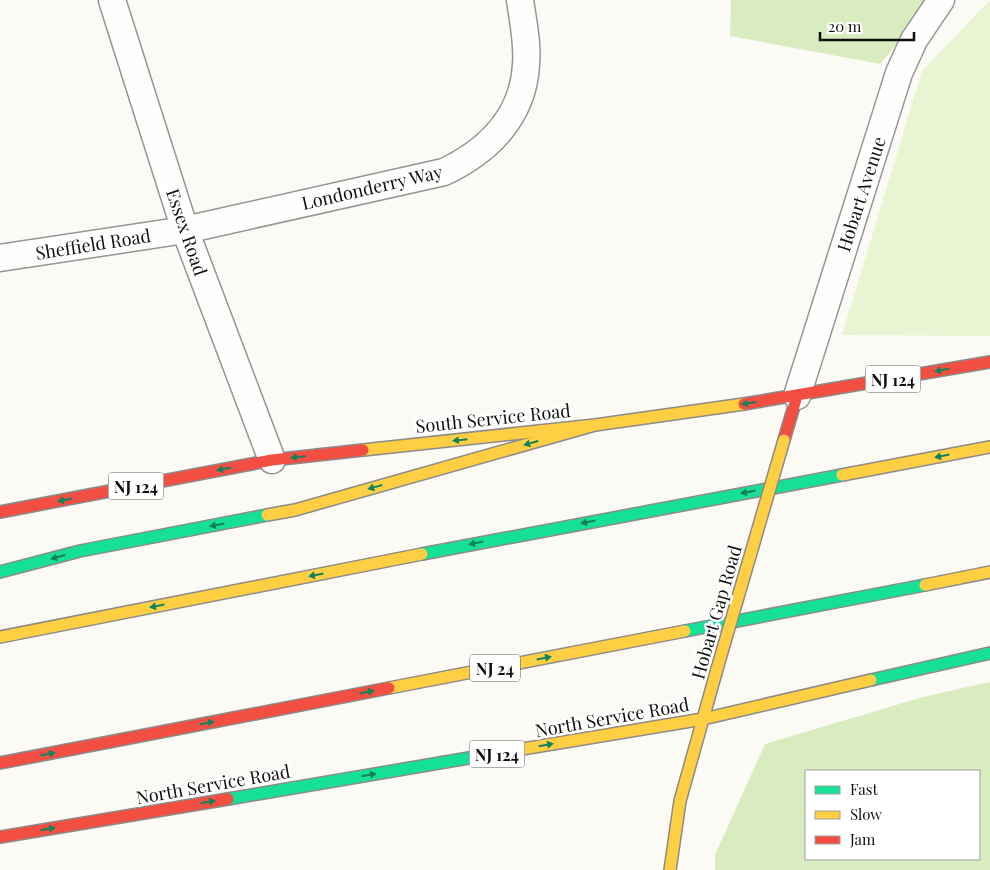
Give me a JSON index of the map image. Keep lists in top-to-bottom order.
{
  "streets": {
    "main road": [
      "NJ 124",
      "South Service Road",
      "Hobart Gap Road",
      "NJ 24",
      "North Service Road"
    ],
    "street": [
      "Londonderry Way",
      "Hobart Avenue",
      "Essex Road",
      "Sheffield Road"
    ]
  },
  "crossings": [
    ["Londonderry Way", "Essex Road"],
    ["Londonderry Way", "Sheffield Road"],
    ["Hobart Avenue", "South Service Road"],
    ["Hobart Avenue", "Hobart Gap Road"],
    ["Essex Road", "Sheffield Road"],
    ["Essex Road", "South Service Road"],
    ["South Service Road", "Hobart Gap Road"],
    ["Hobart Gap Road", "North Service Road"]
  ],
  "legend": ["Fast", "Slow", "Jam"],
  "scale_bar": "20 m"
}
